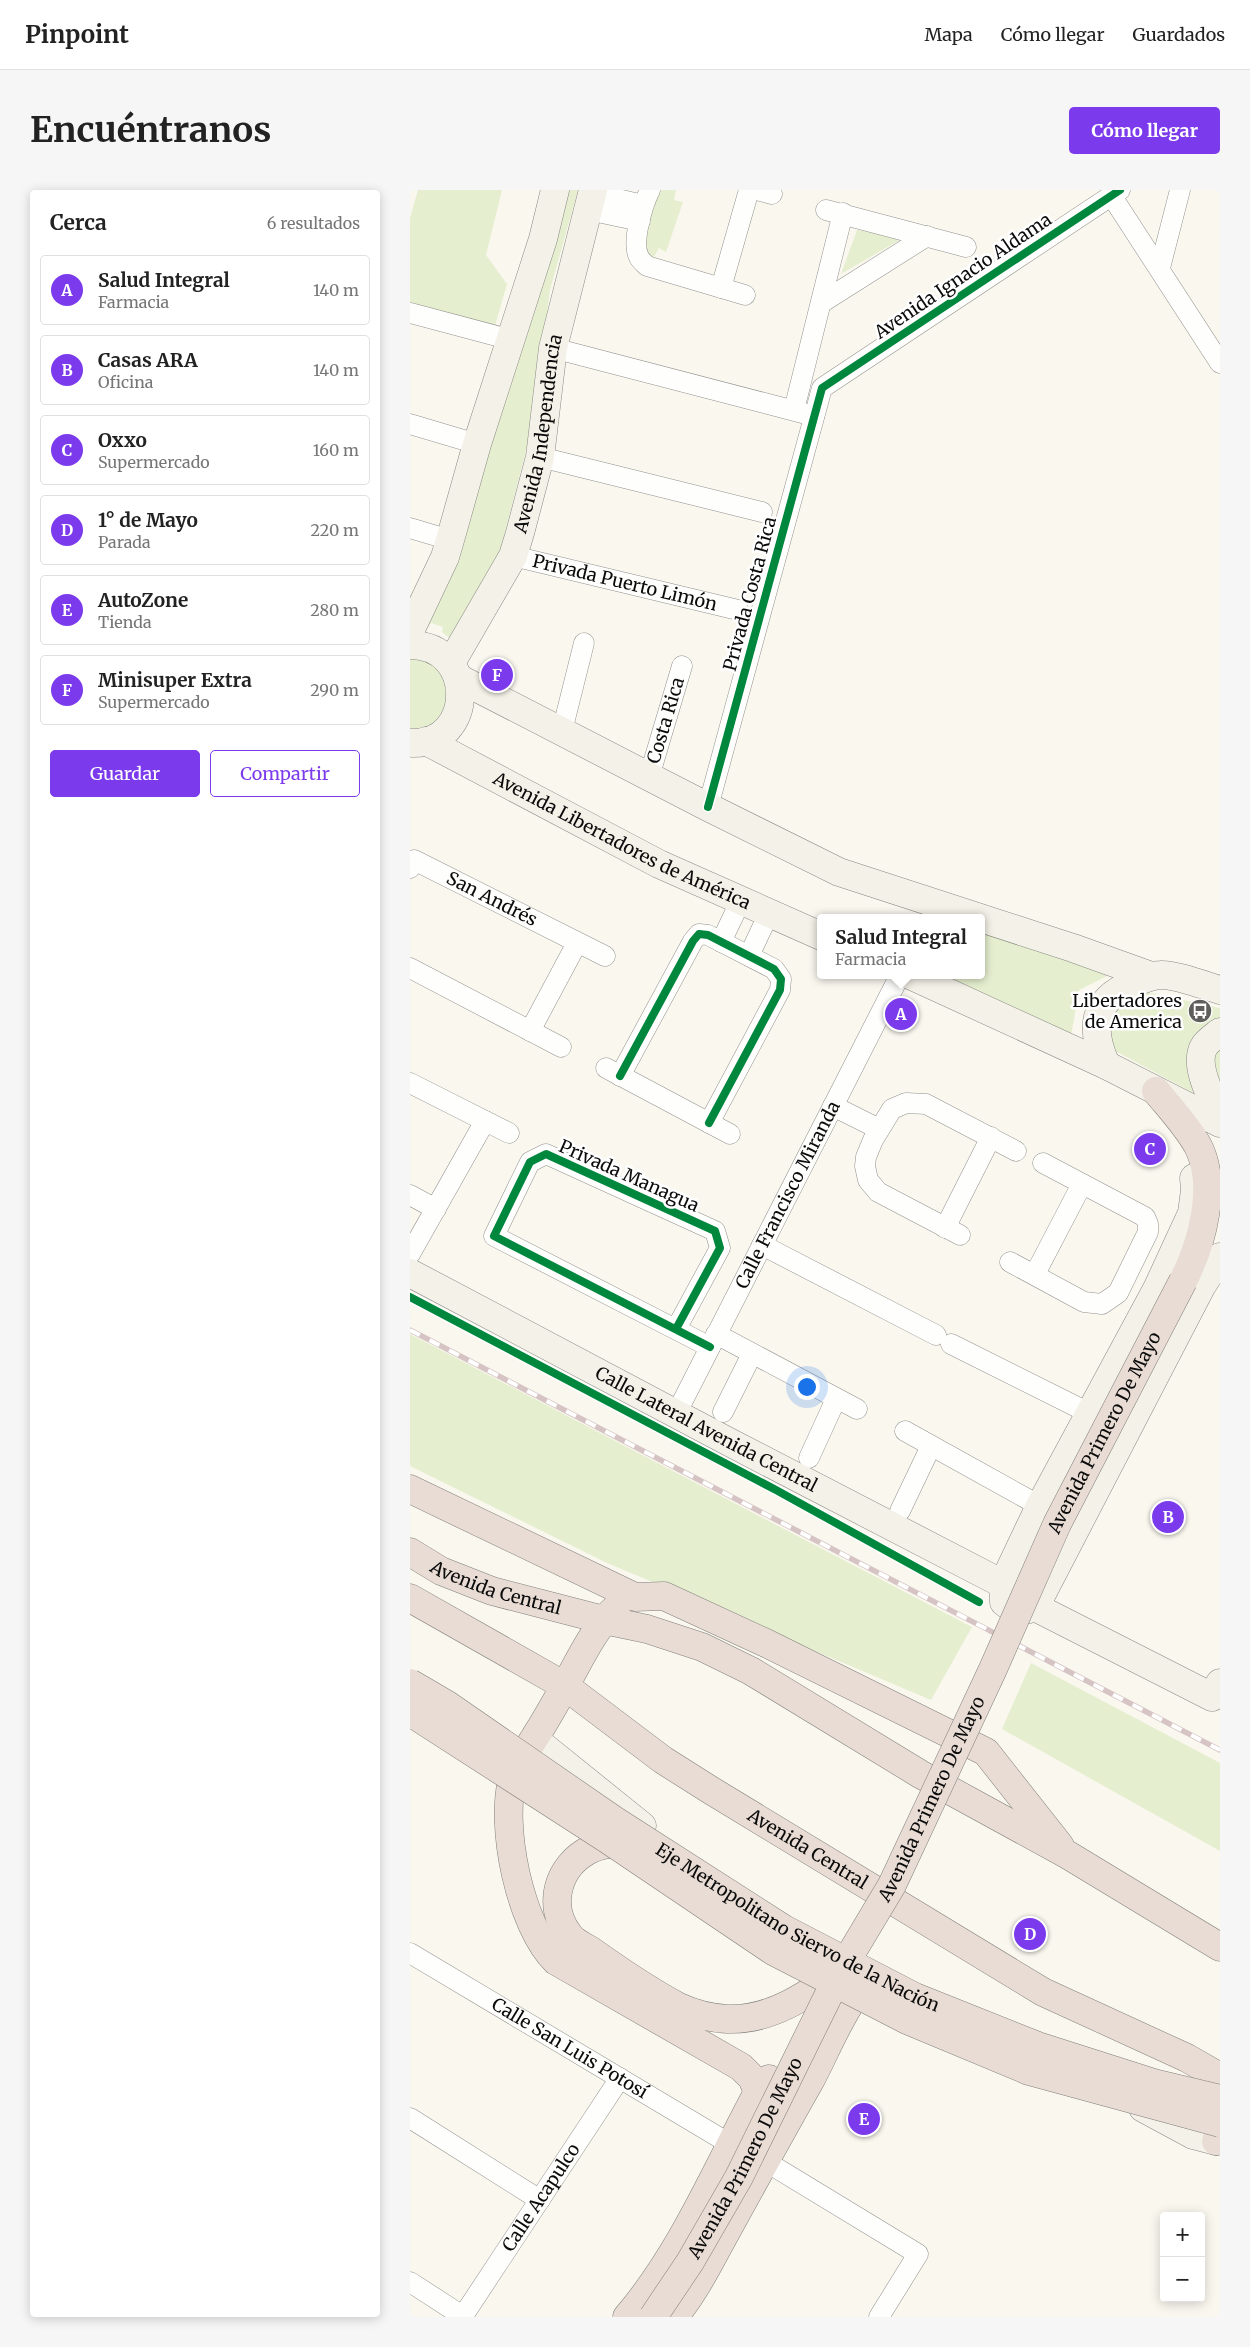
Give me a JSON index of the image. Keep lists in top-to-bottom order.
{
  "streets": {
    "highway": ["Avenida Primero De Mayo", "Avenida Central", "Eje Metropolitano Siervo de la Nación"],
    "main road": ["Avenida Independencia", "Avenida Libertadores de América", "Calle Lateral Avenida Central"],
    "street": [
      "Avenida Ignacio Aldama",
      "Privada Puerto Limón",
      "Privada Costa Rica",
      "Costa Rica",
      "San Andrés",
      "Privada Managua",
      "Calle Francisco Miranda",
      "Calle San Luis Potosí",
      "Calle Acapulco"
    ]
  },
  "crossings": [
    ["Avenida Ignacio Aldama", "Privada Costa Rica"],
    ["Avenida Independencia", "Privada Puerto Limón"],
    ["Privada Managua", "Calle Francisco Miranda"],
    ["Calle Francisco Miranda", "Calle Lateral Avenida Central"],
    ["Avenida Primero De Mayo", "Calle San Luis Potosí"],
    ["Calle San Luis Potosí", "Calle Acapulco"]
  ],
  "places": {
    "bus stop": ["Libertadores de America"]
  },
  "page": {
    "header": "Pinpoint",
    "nav": ["Mapa", "Cómo llegar", "Guardados"],
    "buttons": [
      "Cómo llegar",
      ["Guardar", "Compartir"]
    ],
    "title": "Encuéntranos",
    "heading": ["Cerca", "6 resultados"],
    "list": [
      {
        "mark": "A",
        "name": "Salud Integral",
        "note": "Farmacia",
        "value": "140 m"
      },
      {
        "mark": "B",
        "name": "Casas ARA",
        "note": "Oficina",
        "value": "140 m"
      },
      {
        "mark": "C",
        "name": "Oxxo",
        "note": "Supermercado",
        "value": "160 m"
      },
      {
        "mark": "D",
        "name": "1° de Mayo",
        "note": "Parada",
        "value": "220 m"
      },
      {
        "mark": "E",
        "name": "AutoZone",
        "note": "Tienda",
        "value": "280 m"
      },
      {
        "mark": "F",
        "name": "Minisuper Extra",
        "note": "Supermercado",
        "value": "290 m"
      }
    ],
    "pins": [
      "F",
      "A",
      "C",
      "B",
      "D",
      "E"
    ],
    "popup": ["Salud Integral", "Farmacia"],
    "map_buttons": ["+", "−"]
  }
}
